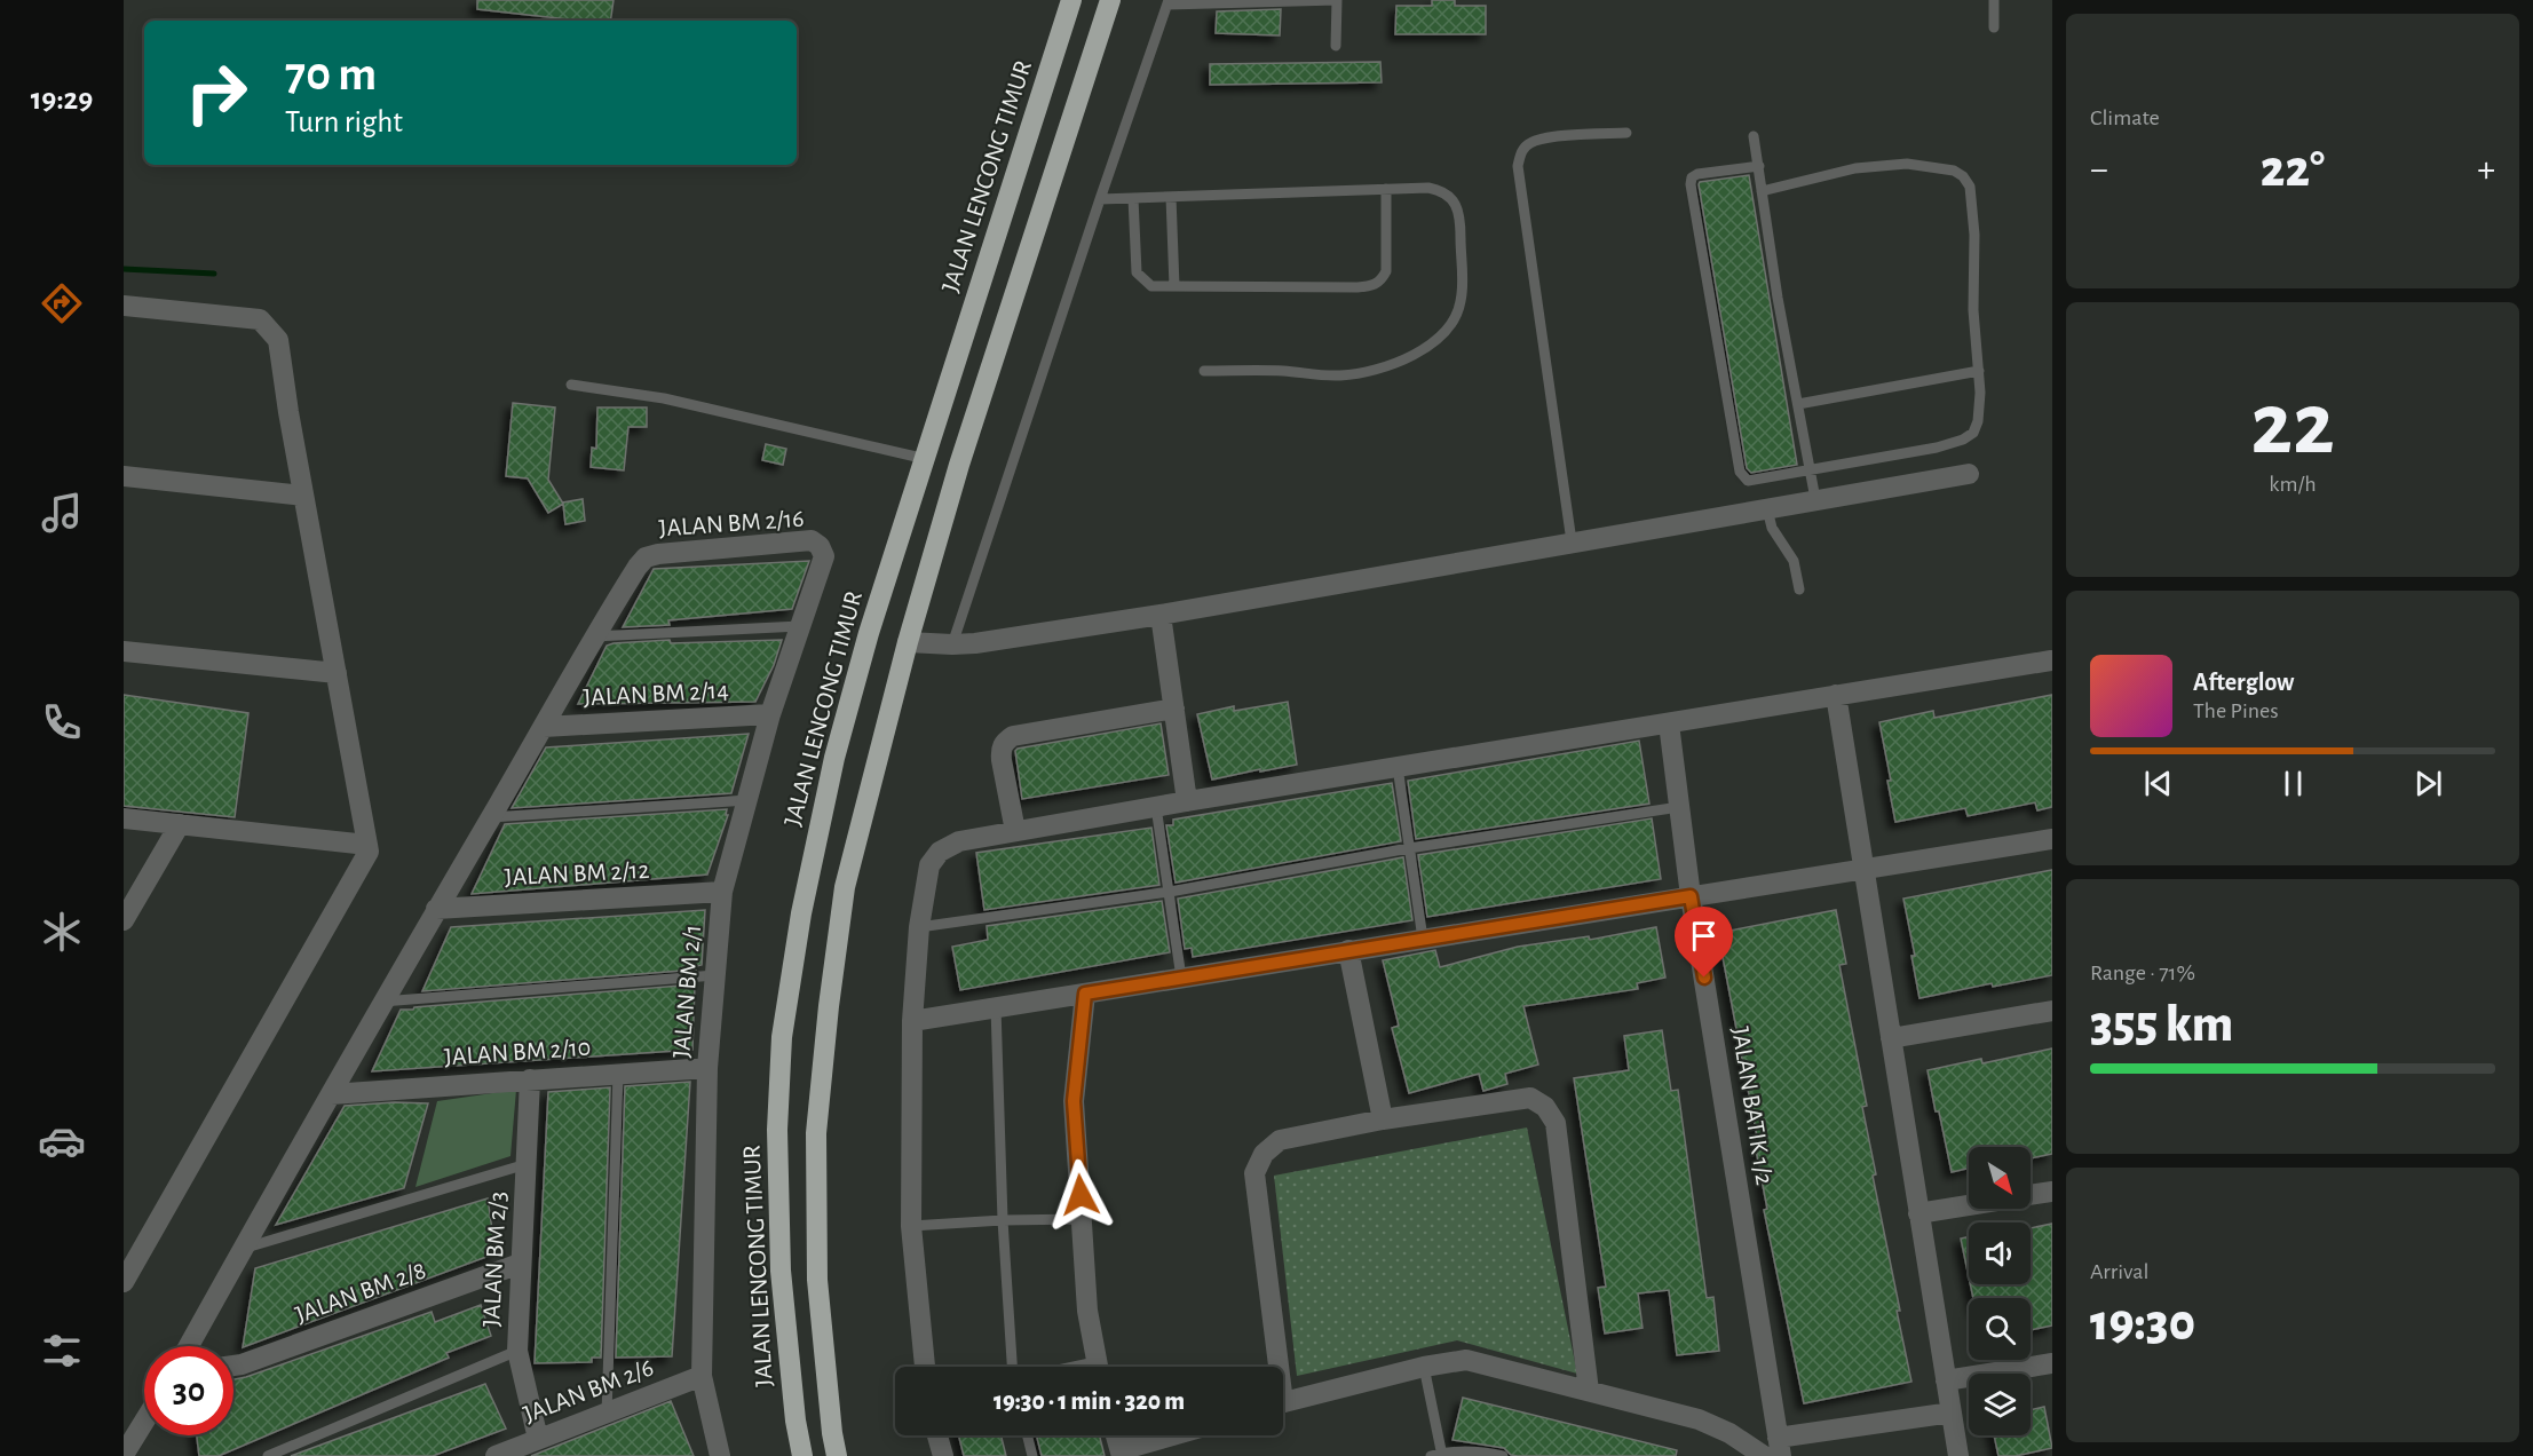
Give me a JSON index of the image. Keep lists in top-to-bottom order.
{
  "streets": {
    "highway": ["JALAN LENCONG TIMUR"],
    "street": [
      "JALAN BM 2/16",
      "JALAN BM 2/14",
      "JALAN BM 2/12",
      "JALAN BM 2/1",
      "JALAN BM 2/10",
      "JALAN BATIK 1/2",
      "JALAN BM 2/3",
      "JALAN BM 2/8",
      "JALAN BM 2/6"
    ]
  },
  "crossings": [
    ["JALAN BM 2/16", "JALAN BM 2/1"],
    ["JALAN BM 2/14", "JALAN BM 2/1"],
    ["JALAN BM 2/12", "JALAN BM 2/1"],
    ["JALAN BM 2/1", "JALAN BM 2/10"],
    ["JALAN BM 2/1", "JALAN BM 2/6"],
    ["JALAN BM 2/10", "JALAN BM 2/3"],
    ["JALAN BM 2/3", "JALAN BM 2/8"],
    ["JALAN BM 2/3", "JALAN BM 2/6"]
  ],
  "north": "bottom right",
  "page": {
    "tabs": "19:29",
    "tile": [
      "Climate",
      ["22", "km/h"],
      ["Range · 71%", "355 km"],
      ["Arrival", "19:30"]
    ],
    "turn": ["70 m", "Turn right"],
    "heat": ["−", "22°", "+"],
    "song": ["Afterglow", "The Pines"],
    "limit": "30",
    "trip": "19:30 · 1 min · 320 m"
  }
}
